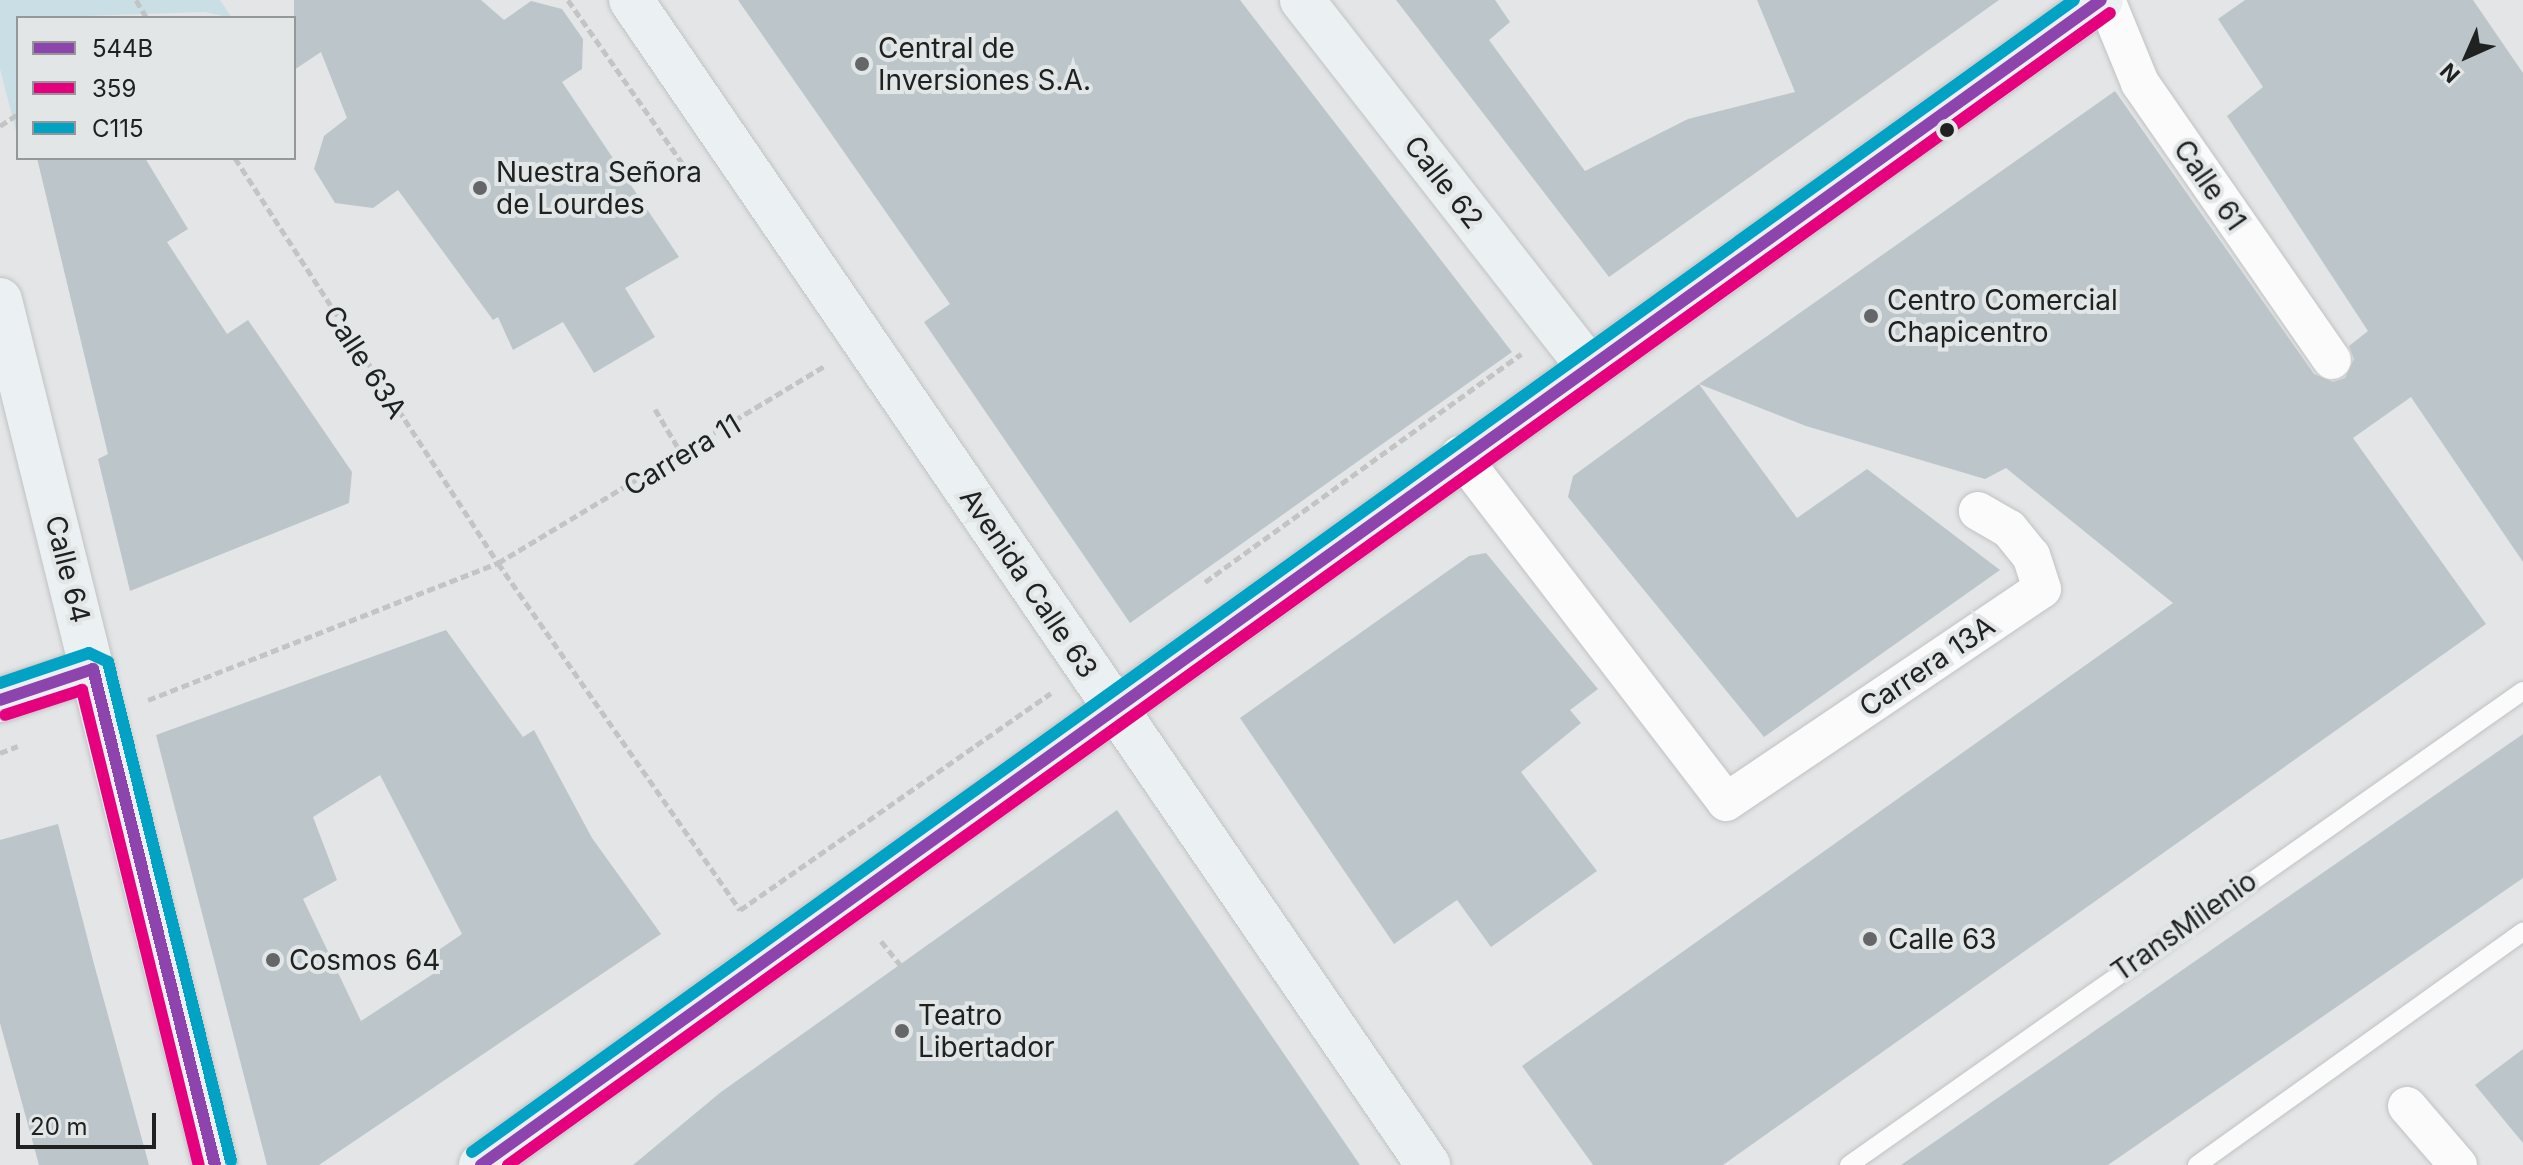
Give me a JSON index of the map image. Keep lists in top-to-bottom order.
{
  "streets": {
    "main road": ["Calle 62", "Calle 64", "Avenida Calle 63"],
    "street": ["Calle 61", "Carrera 13A"],
    "lane": ["TransMilenio"],
    "path": ["Calle 63A", "Carrera 11"]
  },
  "crossings": [
    ["Calle 63A", "Carrera 11"],
    ["Calle 63A", "Avenida Calle 63"],
    ["Carrera 11", "Calle 64"],
    ["Carrera 11", "Avenida Calle 63"]
  ],
  "places": [
    "Central de Inversiones S.A.",
    "Nuestra Señora de Lourdes",
    "Centro Comercial Chapicentro",
    "Calle 63",
    "Cosmos 64",
    "Teatro Libertador"
  ],
  "lines": ["transit line 544B", "transit line C115", "transit line 359"],
  "legend": ["544B", "359", "C115"],
  "scale_bar": "20 m",
  "north": "bottom left"
}
